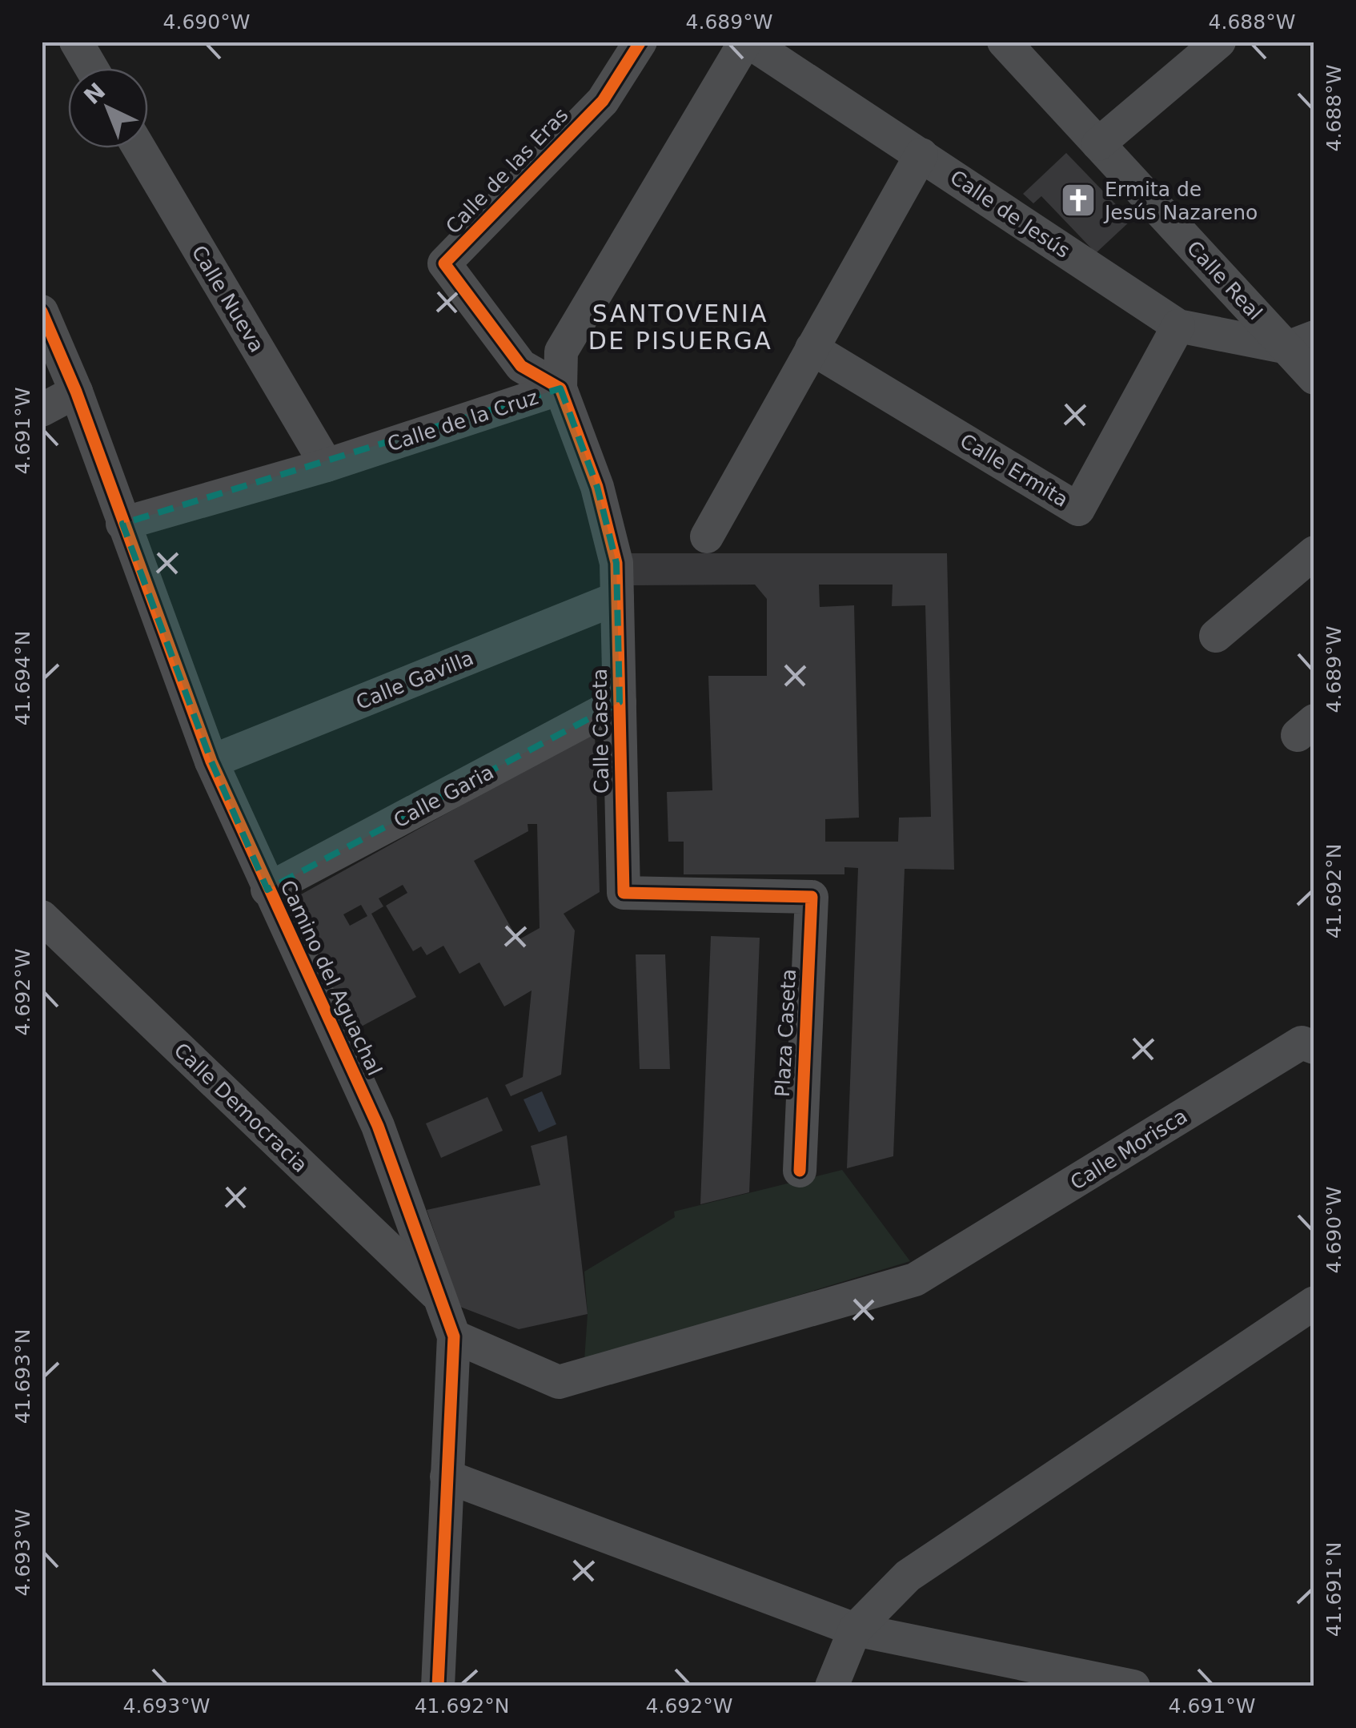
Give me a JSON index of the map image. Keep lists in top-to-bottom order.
{
  "streets": {
    "street": [
      "Calle de las Eras",
      "Calle de Jesús",
      "Calle Real",
      "Calle Nueva",
      "Calle de la Cruz",
      "Calle Ermita",
      "Calle Gavilla",
      "Calle Caseta",
      "Calle Garia",
      "Camino del Aguachal",
      "Plaza Caseta",
      "Calle Democracia",
      "Calle Morisca"
    ]
  },
  "crossings": [
    ["Calle de las Eras", "Calle de la Cruz"],
    ["Calle de las Eras", "Calle Caseta"],
    ["Calle de Jesús", "Calle Real"],
    ["Calle de Jesús", "Calle de la Cruz"],
    ["Calle de Jesús", "Calle Ermita"],
    ["Calle Nueva", "Calle de la Cruz"],
    ["Calle de la Cruz", "Calle Caseta"],
    ["Calle de la Cruz", "Camino del Aguachal"],
    ["Calle Gavilla", "Calle Caseta"],
    ["Calle Gavilla", "Camino del Aguachal"],
    ["Calle Caseta", "Calle Garia"],
    ["Calle Caseta", "Plaza Caseta"],
    ["Calle Garia", "Camino del Aguachal"],
    ["Camino del Aguachal", "Calle Democracia"],
    ["Camino del Aguachal", "Calle Morisca"]
  ],
  "districts": ["SANTOVENIA DE PISUERGA"],
  "places": {
    "church": ["Ermita de Jesús Nazareno"]
  },
  "north": "top left",
  "coordinates": [
    "4.690°W",
    "4.689°W",
    "4.688°W",
    "4.691°W",
    "41.694°N",
    "41.692°N",
    "4.692°W",
    "41.693°N",
    "4.693°W",
    "41.691°N"
  ]
}
